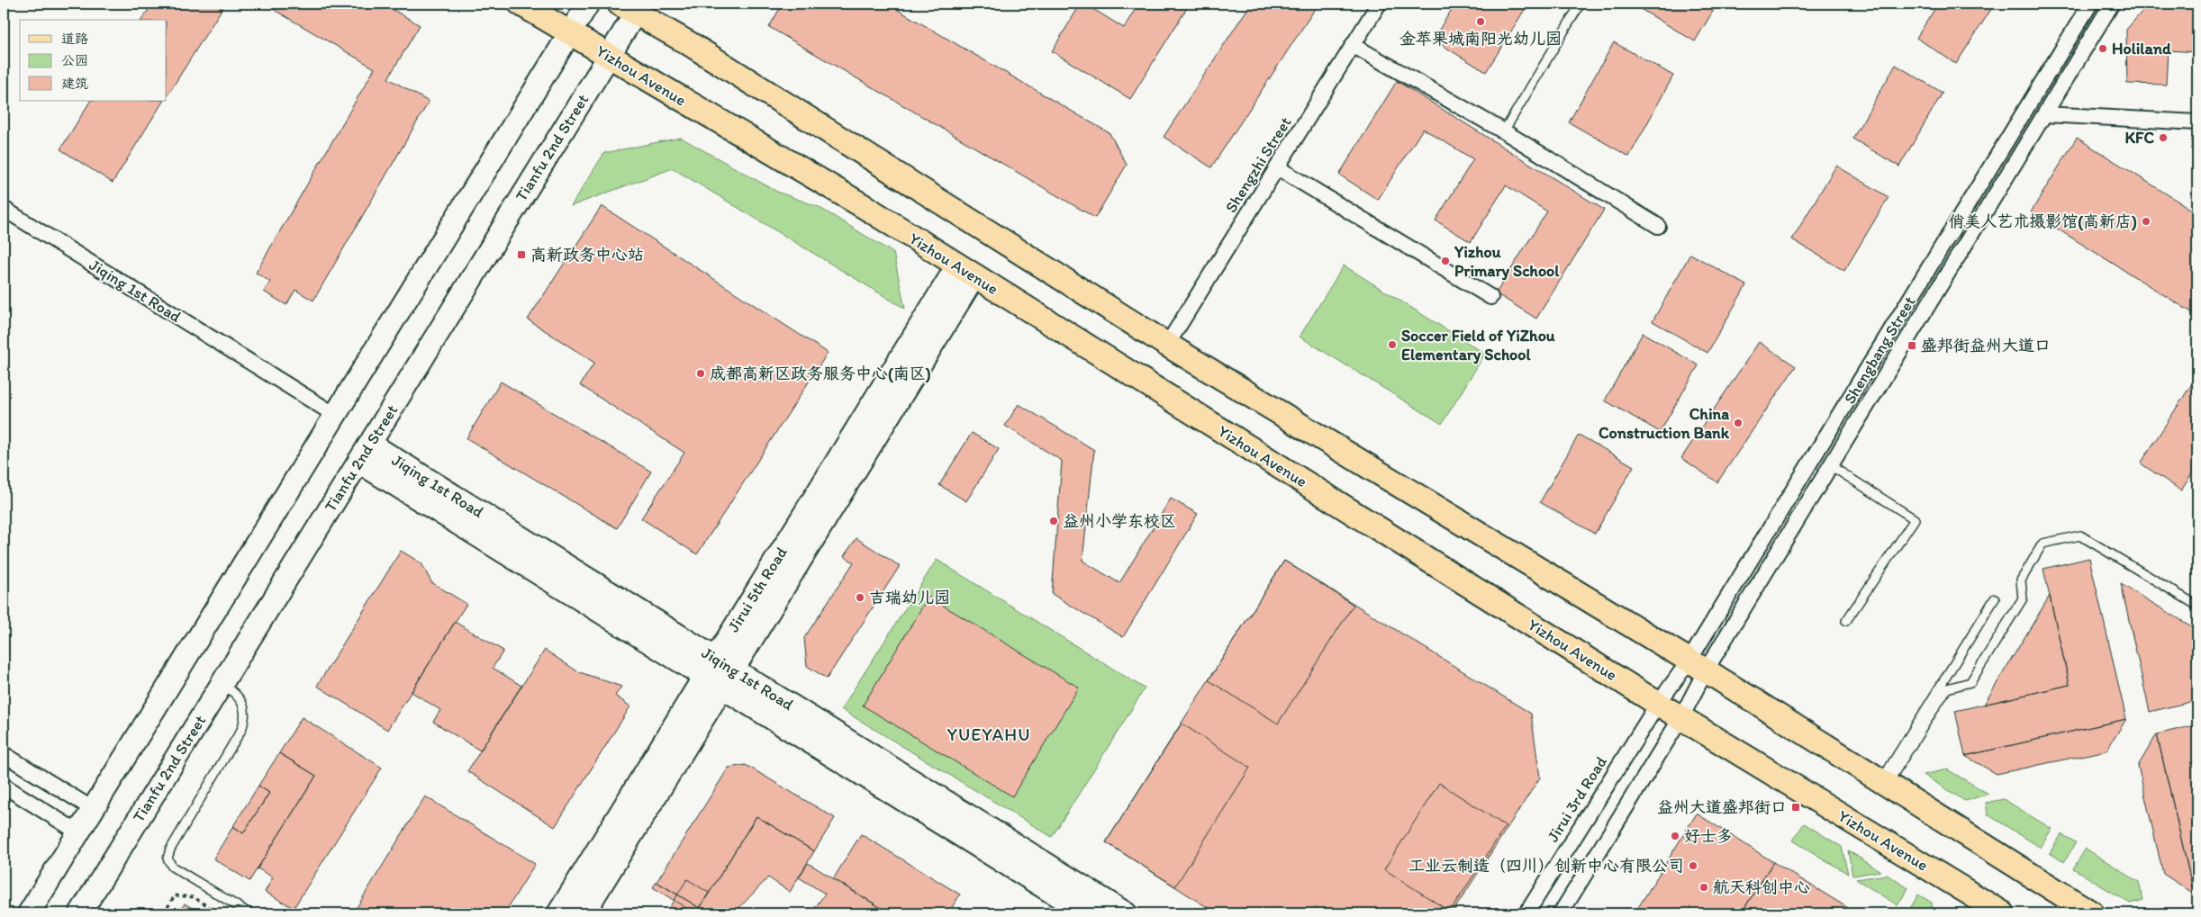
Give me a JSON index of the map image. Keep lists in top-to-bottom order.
{
  "streets": {
    "main road": ["Yizhou Avenue"],
    "street": [
      "Tianfu 2nd Street",
      "Shengzhi Street",
      "Jiqing 1st Road",
      "Shengbang Street",
      "Jirui 5th Road",
      "Jirui 3rd Road"
    ]
  },
  "crossings": [
    ["Yizhou Avenue", "Tianfu 2nd Street"],
    ["Yizhou Avenue", "Shengbang Street"],
    ["Yizhou Avenue", "Jirui 5th Road"],
    ["Yizhou Avenue", "Jirui 3rd Road"],
    ["Tianfu 2nd Street", "Jiqing 1st Road"],
    ["Jiqing 1st Road", "Jirui 5th Road"],
    ["Shengbang Street", "Jirui 3rd Road"]
  ],
  "districts": ["YUEYAHU"],
  "places": {
    "other": [
      "金苹果城南阳光幼儿园",
      "Holiland",
      "KFC",
      "俏美人艺术摄影馆(高新店)",
      "Yizhou Primary School",
      "Soccer Field of YiZhou Elementary School",
      "成都高新区政务服务中心(南区)",
      "China Construction Bank",
      "益州小学东校区",
      "吉瑞幼儿园",
      "好士多",
      "工业云制造（四川）创新中心有限公司",
      "航天科创中心"
    ],
    "transit": ["高新政务中心站", "盛邦街益州大道口", "益州大道盛邦街口"]
  },
  "legend": ["道路", "公园", "建筑"]
}
